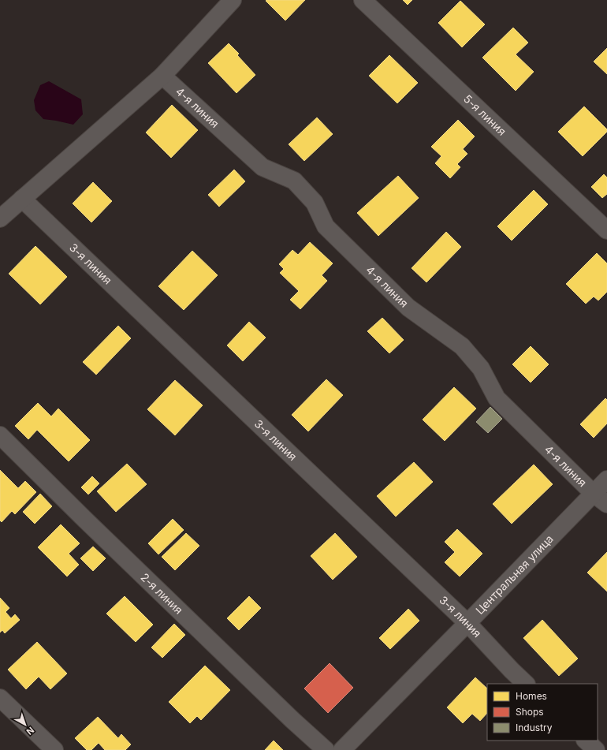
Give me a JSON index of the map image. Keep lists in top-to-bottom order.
{
  "streets": {
    "street": [
      "4-я линия",
      "5-я линия",
      "3-я линия",
      "Центральная улица",
      "2-я линия"
    ]
  },
  "crossings": [
    ["4-я линия", "Центральная улица"],
    ["3-я линия", "Центральная улица"]
  ],
  "legend": ["Homes", "Shops", "Industry"],
  "north": "bottom right"
}
